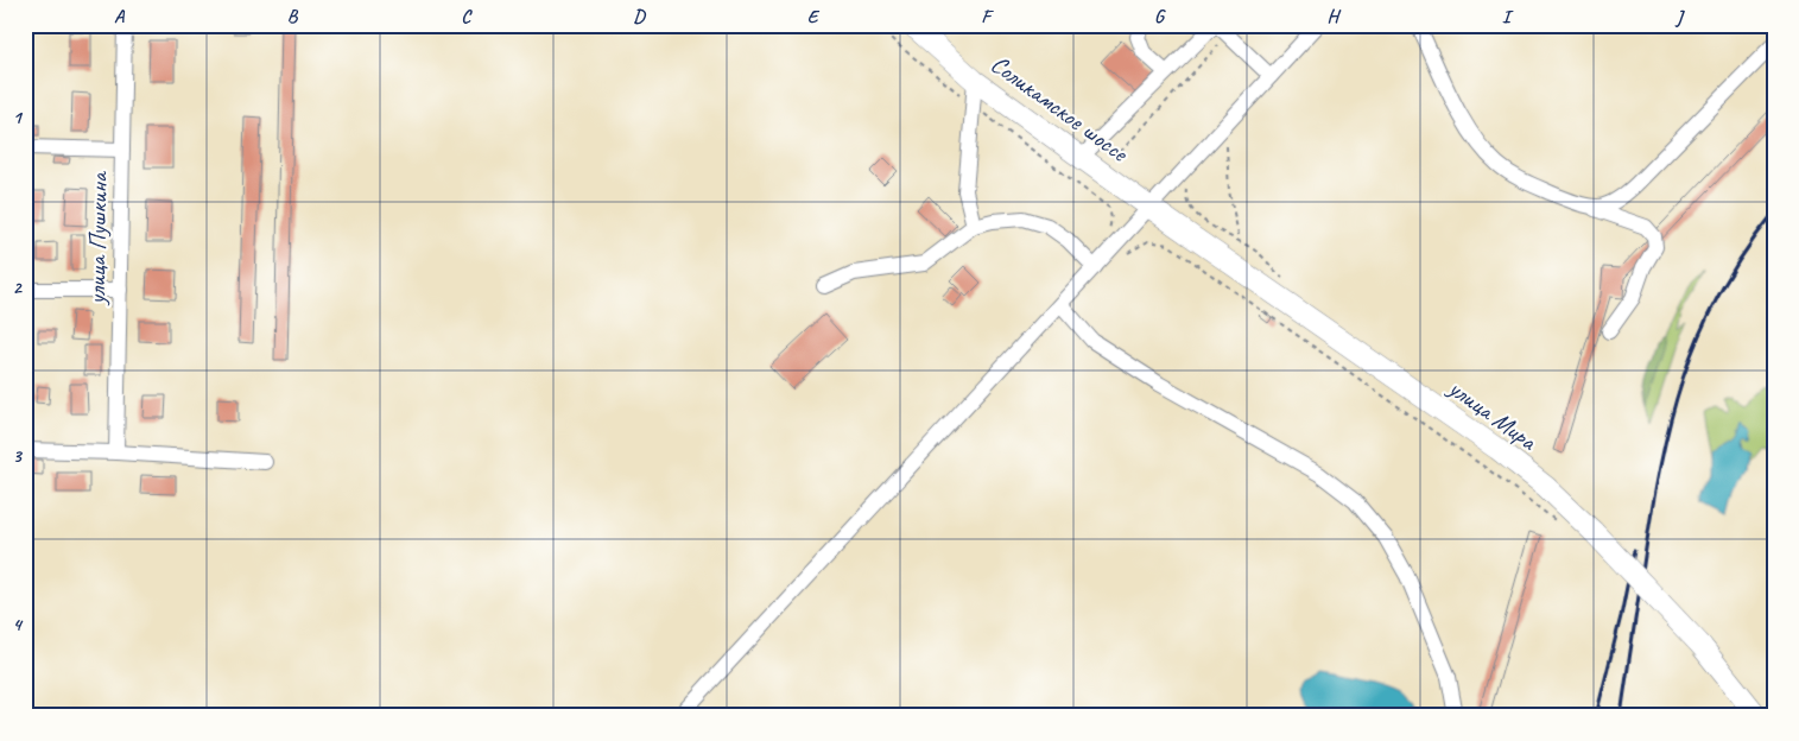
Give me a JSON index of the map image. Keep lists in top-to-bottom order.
{
  "streets": {
    "highway": ["Соликамское шоссе", "улица Мира"],
    "street": ["улица Пушкина"]
  },
  "crossings": [
    ["Соликамское шоссе", "улица Мира"]
  ],
  "grid": {
    "columns": [
      "A",
      "B",
      "C",
      "D",
      "E",
      "F",
      "G",
      "H",
      "I",
      "J"
    ],
    "rows": [
      "1",
      "2",
      "3",
      "4"
    ]
  }
}
